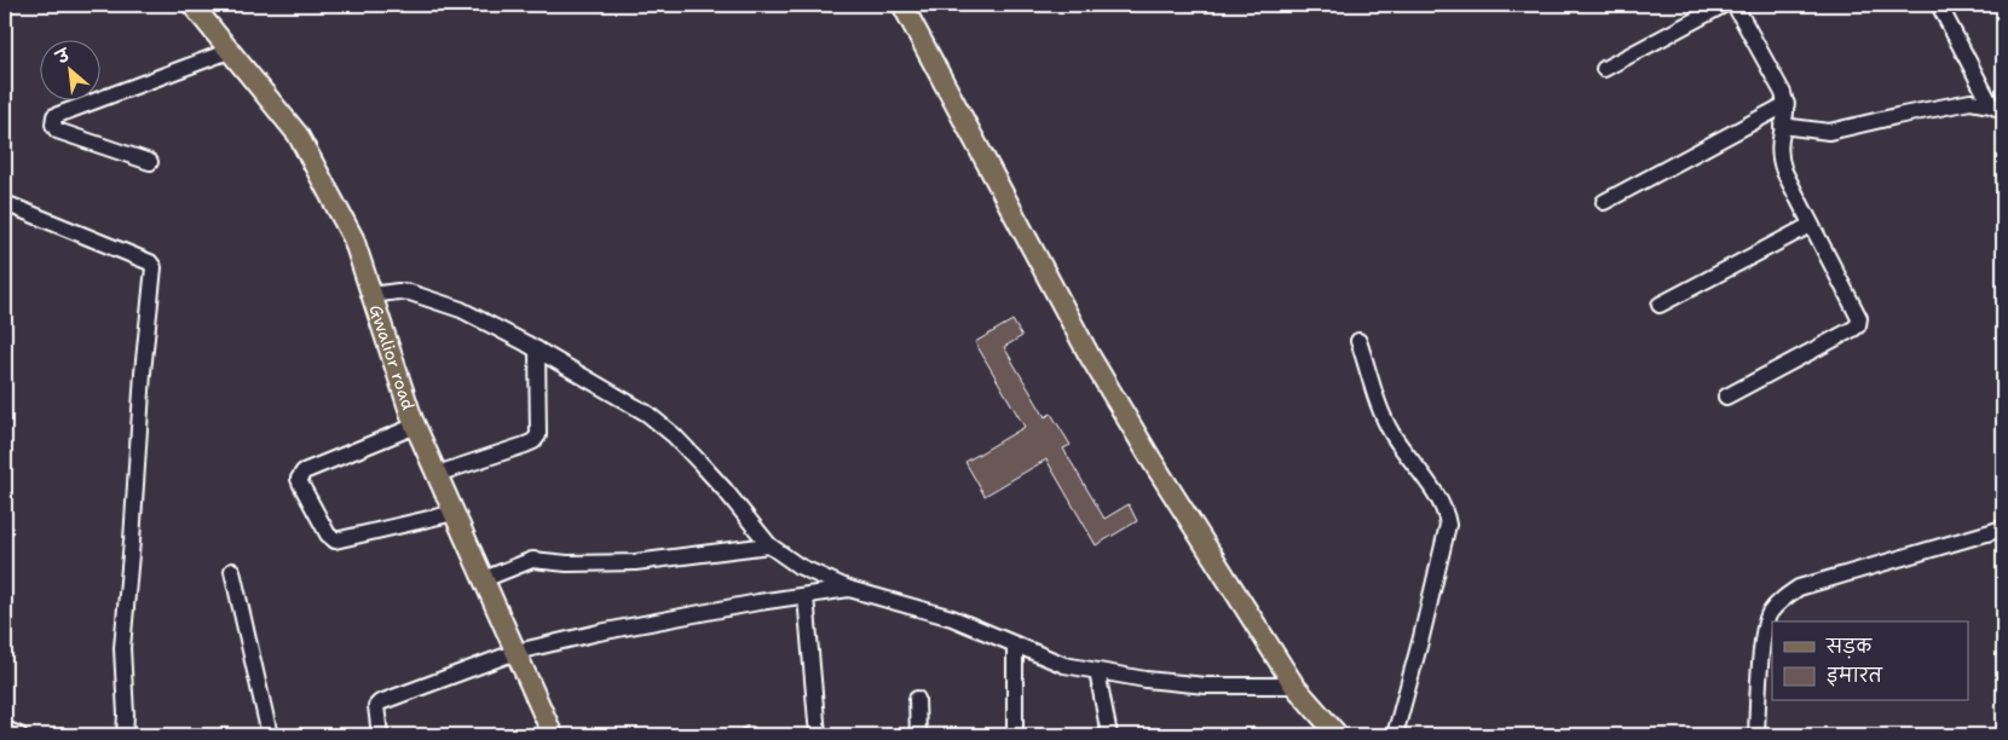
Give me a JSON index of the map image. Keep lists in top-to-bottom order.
{
  "streets": {
    "main road": ["Gwalior road"]
  },
  "legend": ["सड़क", "इमारत"],
  "north": "top left"
}
